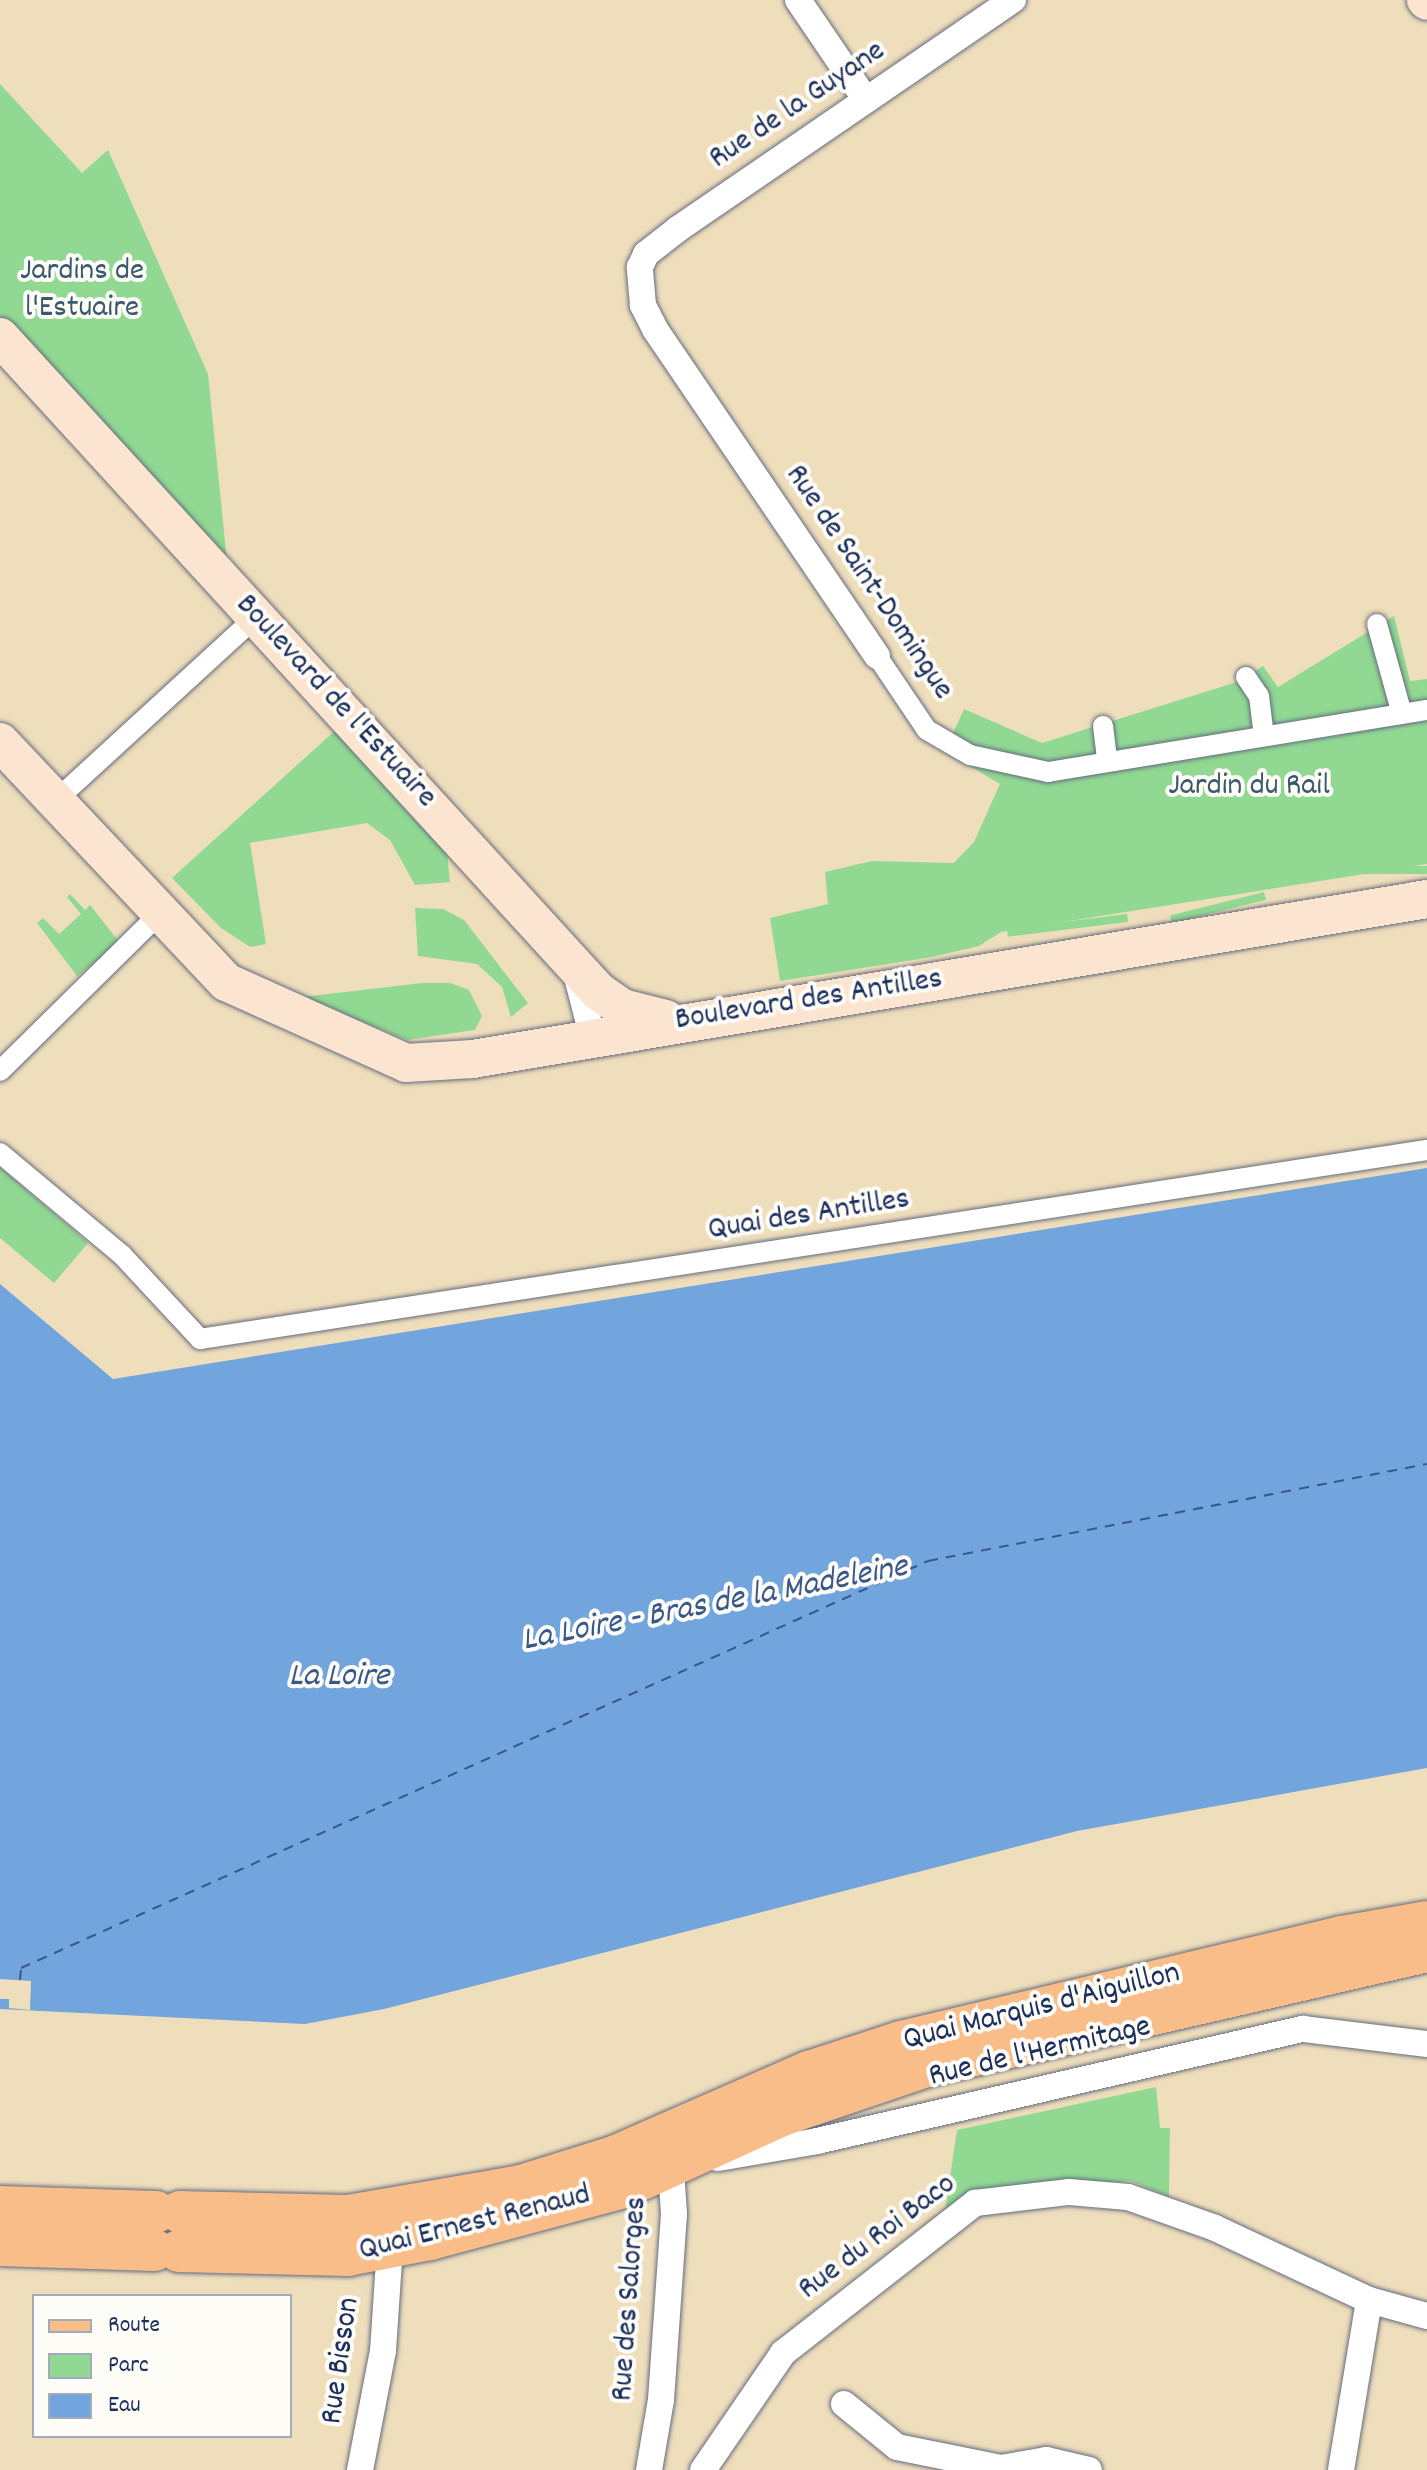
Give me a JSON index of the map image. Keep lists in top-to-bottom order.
{
  "streets": {
    "main road": [
      "Boulevard de l'Estuaire",
      "Boulevard des Antilles",
      "Quai Marquis d'Aiguillon",
      "Quai Ernest Renaud"
    ],
    "street": [
      "Rue de la Guyane",
      "Rue de Saint-Domingue",
      "Quai des Antilles",
      "Rue de l'Hermitage",
      "Rue du Roi Baco",
      "Rue des Salorges",
      "Rue Bisson"
    ]
  },
  "crossings": [
    ["Rue de la Guyane", "Rue de Saint-Domingue"],
    ["Boulevard de l'Estuaire", "Boulevard des Antilles"],
    ["Quai Marquis d'Aiguillon", "Rue de l'Hermitage"],
    ["Quai Marquis d'Aiguillon", "Quai Ernest Renaud"],
    ["Quai Marquis d'Aiguillon", "Rue des Salorges"],
    ["Rue de l'Hermitage", "Quai Ernest Renaud"],
    ["Rue de l'Hermitage", "Rue des Salorges"],
    ["Quai Ernest Renaud", "Rue des Salorges"],
    ["Quai Ernest Renaud", "Rue Bisson"]
  ],
  "water": ["La Loire - Bras de la Madeleine", "La Loire"],
  "parks": ["Jardins de l'Estuaire", "Jardin du Rail"],
  "legend": ["Route", "Parc", "Eau"]
}
